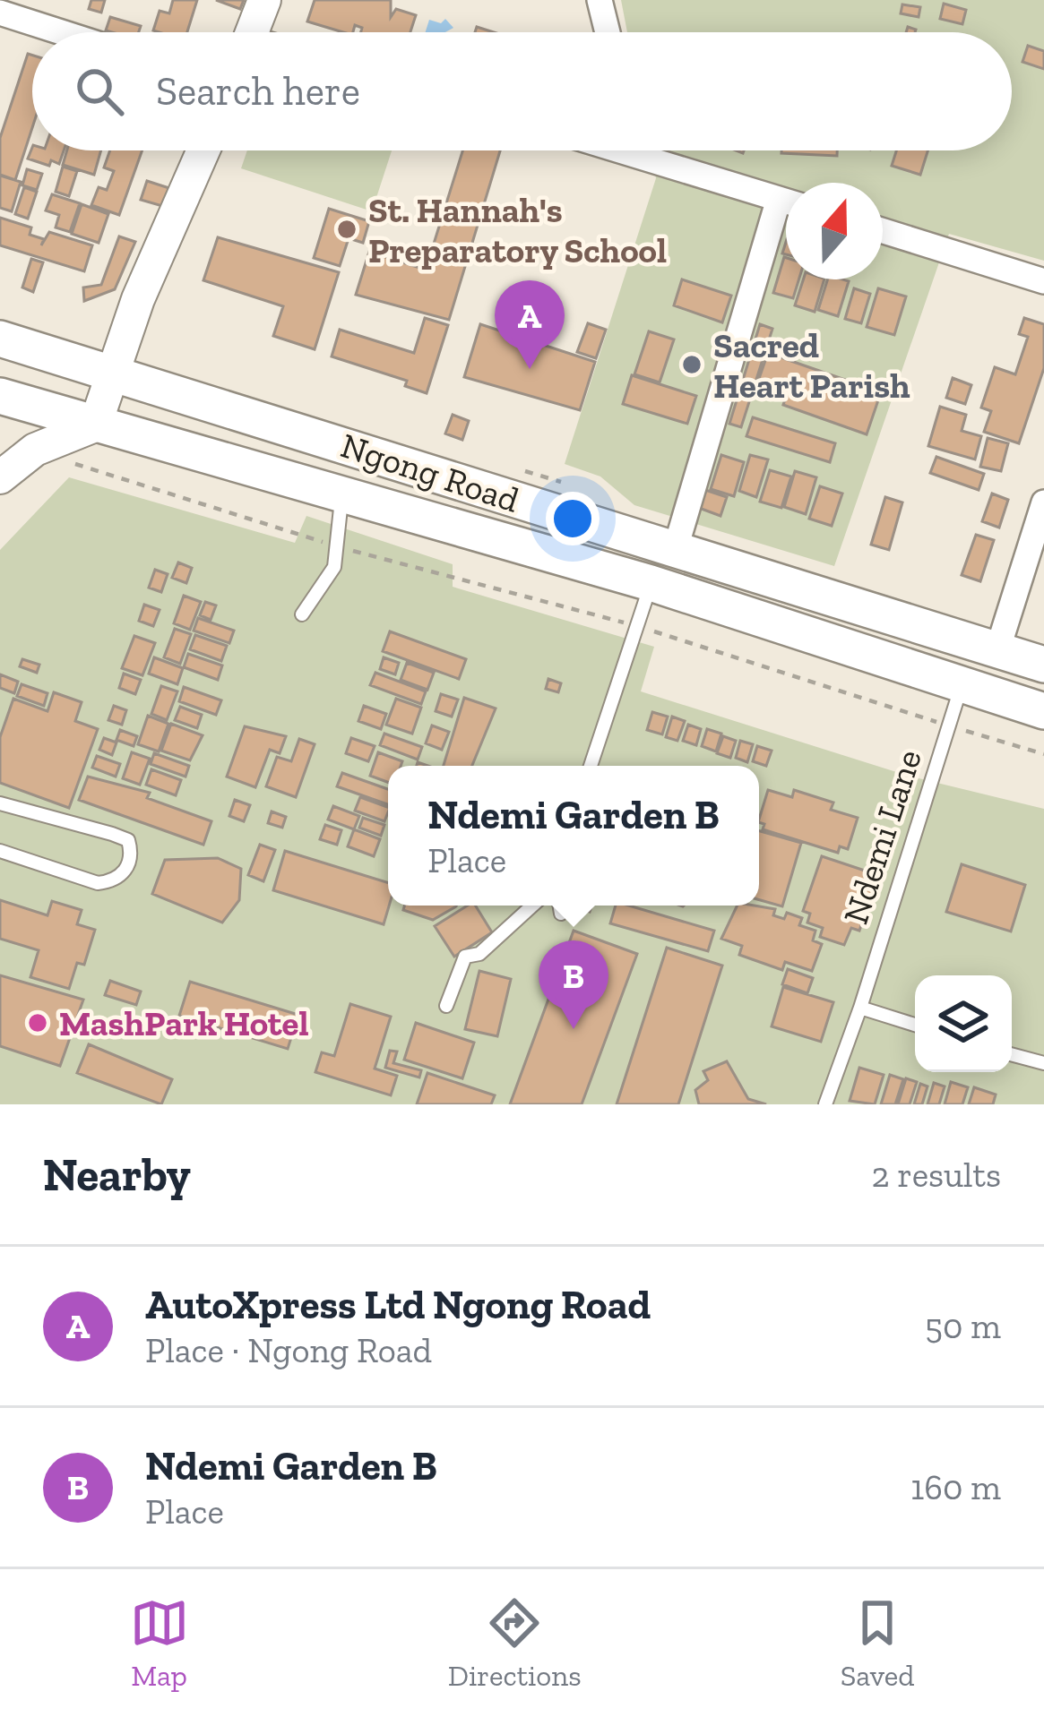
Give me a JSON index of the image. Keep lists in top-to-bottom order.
{
  "streets": {
    "main road": ["Ngong Road"],
    "lane": ["Ndemi Lane"]
  },
  "crossings": [
    ["Ngong Road", "Ndemi Lane"]
  ],
  "places": ["St. Hannah's Preparatory School", "Sacred Heart Parish", "MashPark Hotel"],
  "north": "top",
  "page": {
    "search": "Search here",
    "pins": ["A", "B"],
    "popup": ["Ndemi Garden B", "Place"],
    "heading": ["Nearby", "2 results"],
    "list": [
      {
        "mark": "A",
        "name": "AutoXpress Ltd Ngong Road",
        "note": "Place · Ngong Road",
        "value": "50 m"
      },
      {
        "mark": "B",
        "name": "Ndemi Garden B",
        "note": "Place",
        "value": "160 m"
      }
    ],
    "nav": ["Map", "Directions", "Saved"]
  }
}
